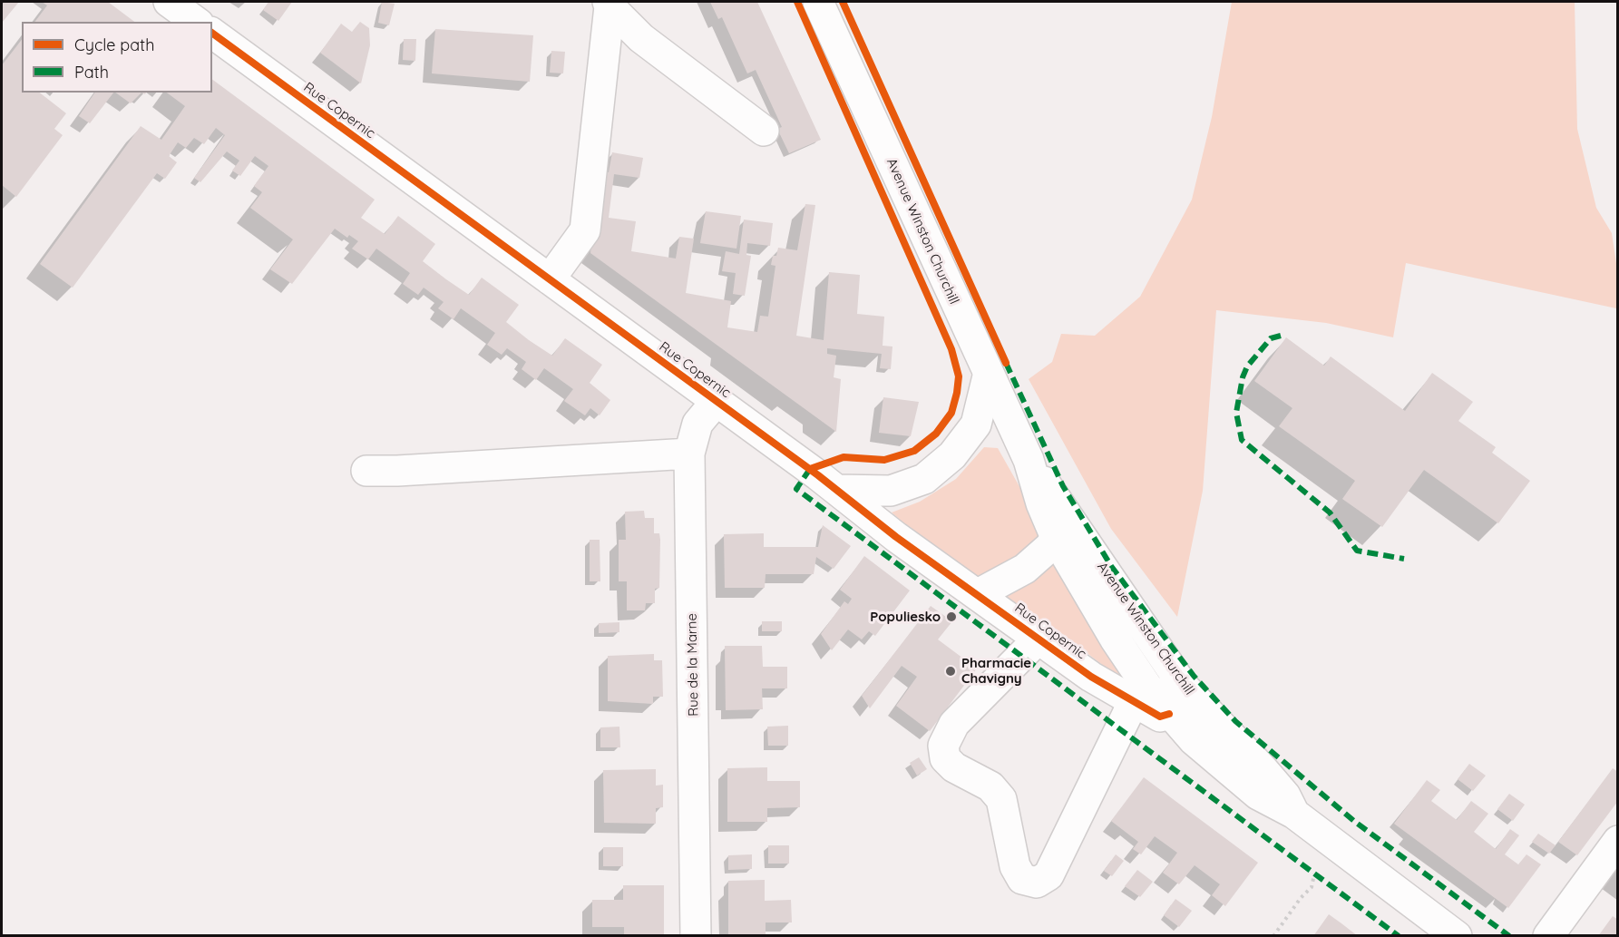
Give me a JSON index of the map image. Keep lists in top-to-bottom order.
{
  "streets": {
    "street": ["Rue Copernic", "Avenue Winston Churchill", "Rue de la Marne"]
  },
  "crossings": [
    ["Rue Copernic", "Avenue Winston Churchill"],
    ["Rue Copernic", "Rue de la Marne"]
  ],
  "places": ["Populiesko", "Pharmacie Chavigny"],
  "legend": ["Cycle path", "Path"]
}
